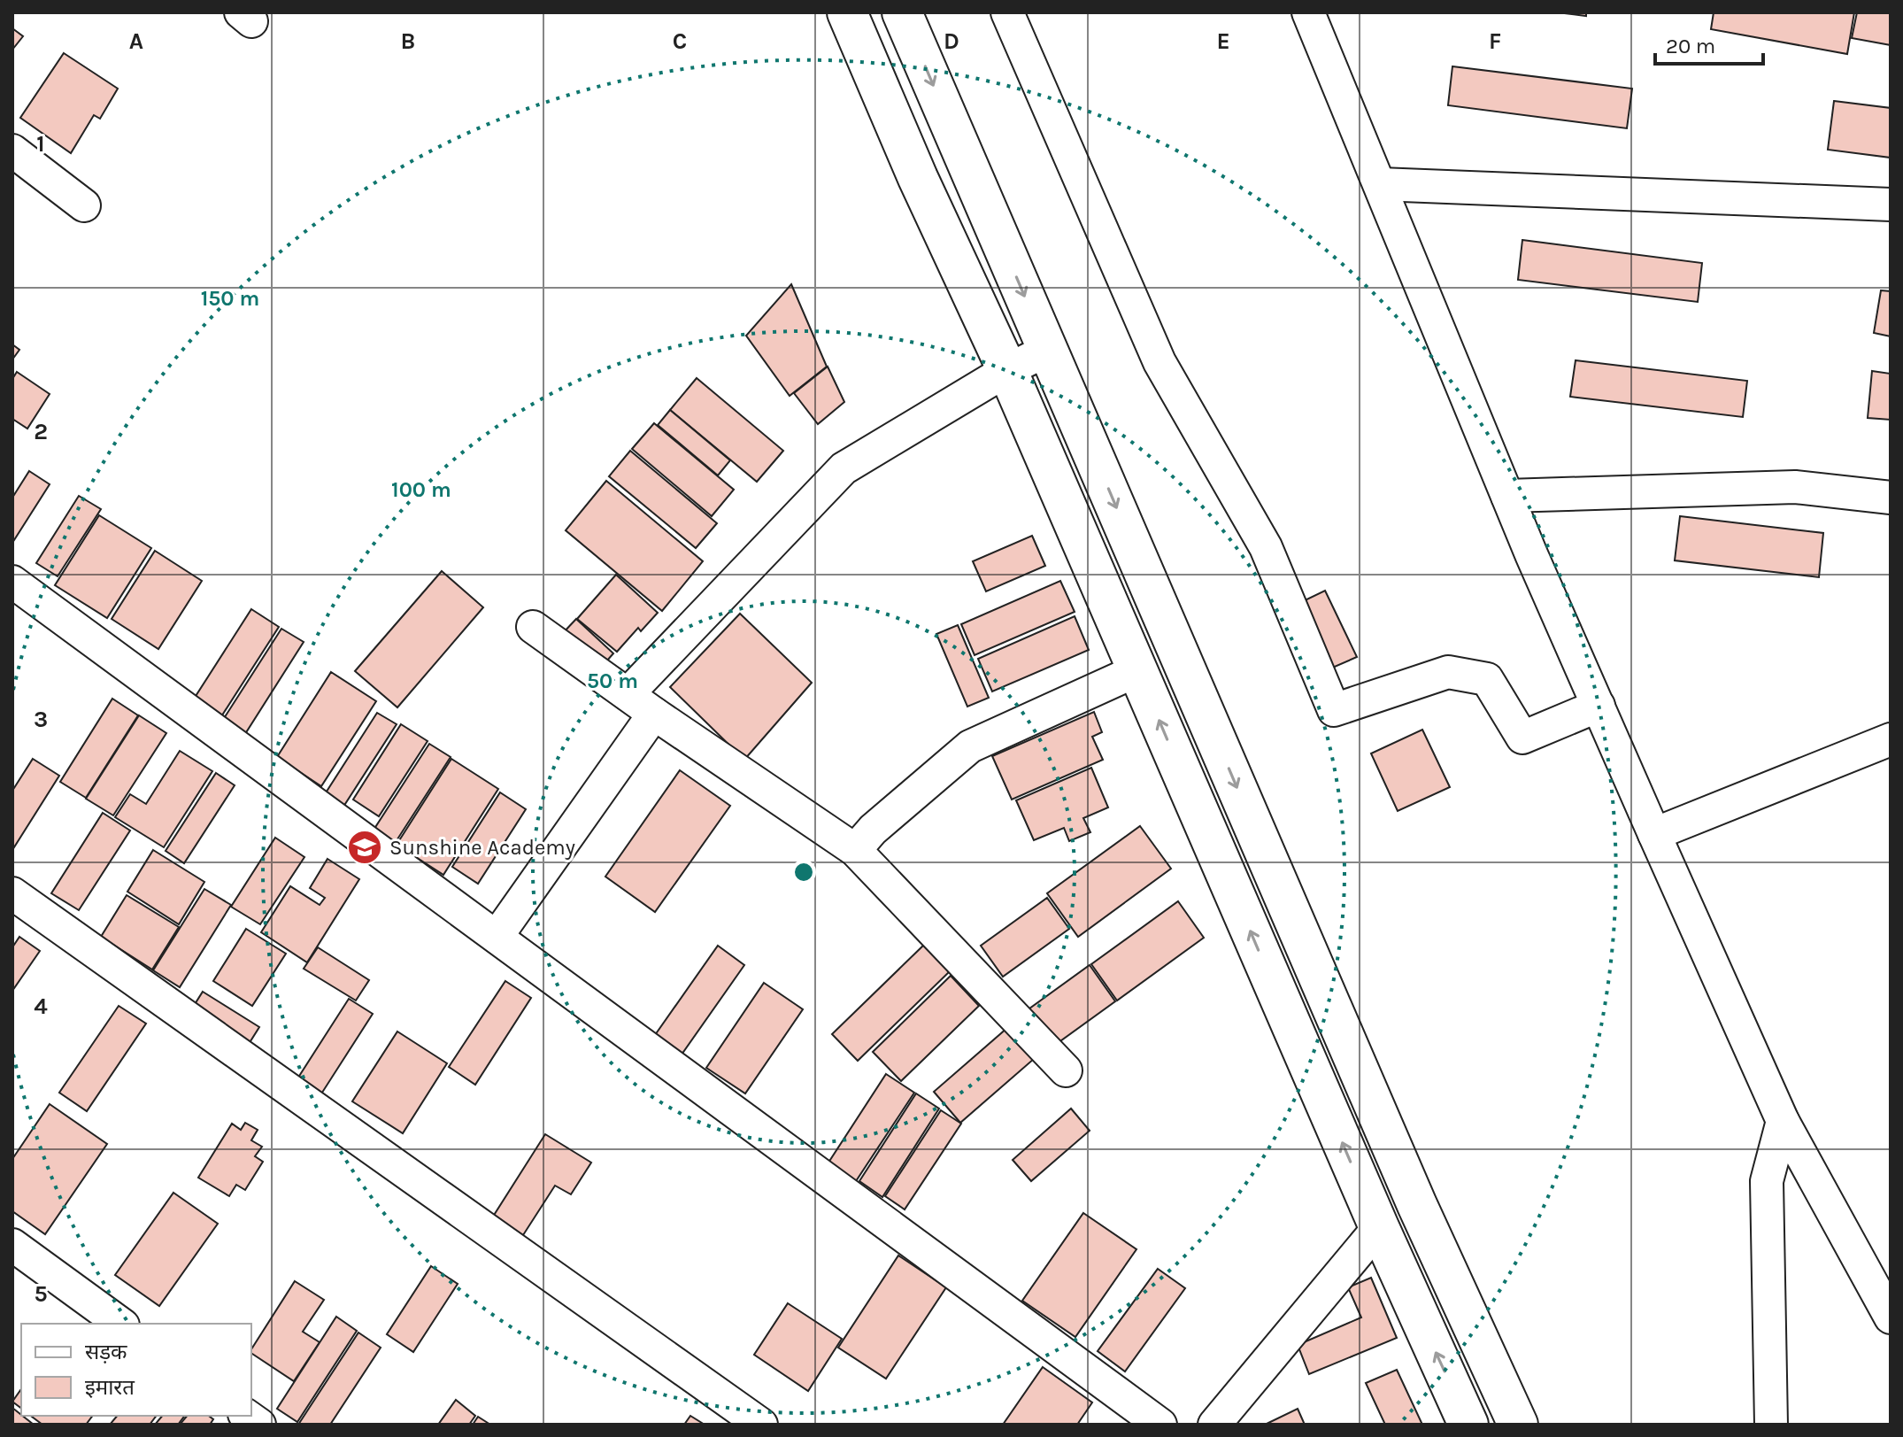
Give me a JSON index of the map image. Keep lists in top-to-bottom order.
{
  "places": {
    "school or university": ["Sunshine Academy"]
  },
  "legend": ["सड़क", "इमारत"],
  "scale_bar": "20 m",
  "grid": {
    "columns": [
      "A",
      "B",
      "C",
      "D",
      "E",
      "F"
    ],
    "rows": [
      "1",
      "2",
      "3",
      "4",
      "5"
    ]
  },
  "rings": ["150 m", "100 m", "50 m"]
}
